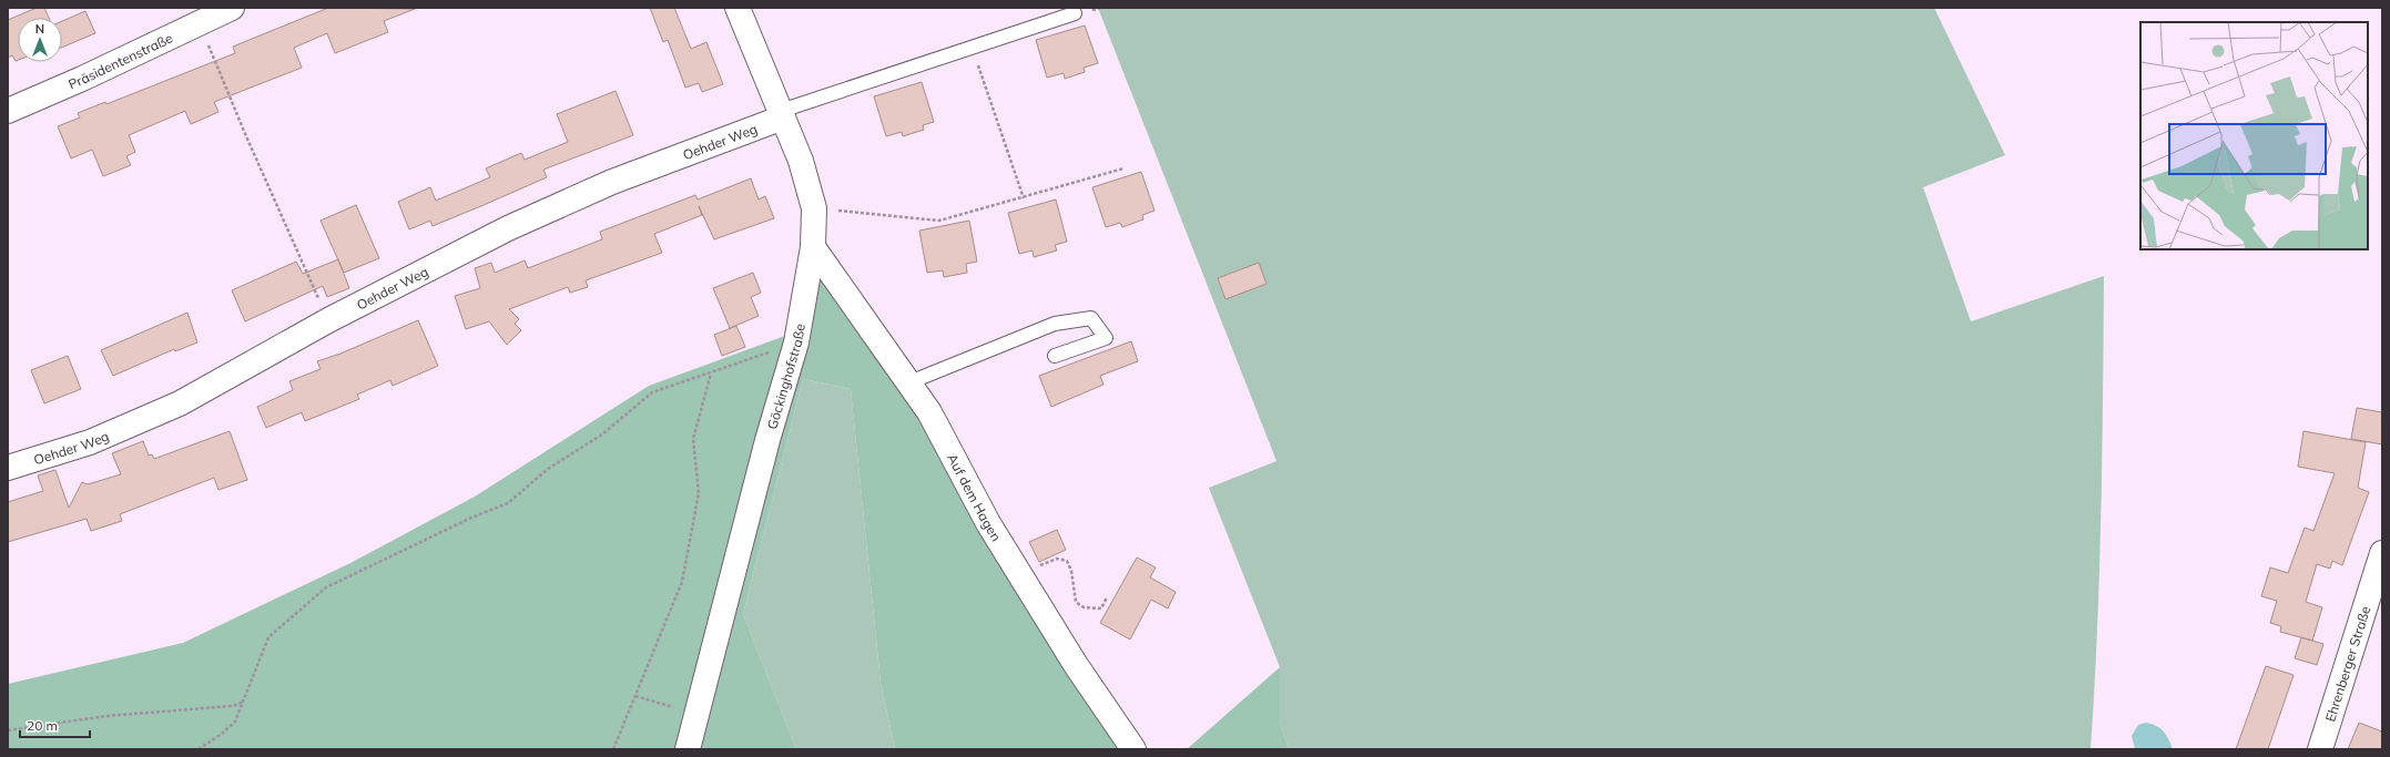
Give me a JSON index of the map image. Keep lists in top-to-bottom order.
{
  "streets": {
    "street": [
      "Präsidentenstraße",
      "Oehder Weg",
      "Göckinghofstraße",
      "Auf dem Hagen",
      "Ehrenberger Straße"
    ]
  },
  "crossings": [
    ["Oehder Weg", "Göckinghofstraße"],
    ["Göckinghofstraße", "Auf dem Hagen"]
  ],
  "scale_bar": "20 m",
  "north": "top"
}
